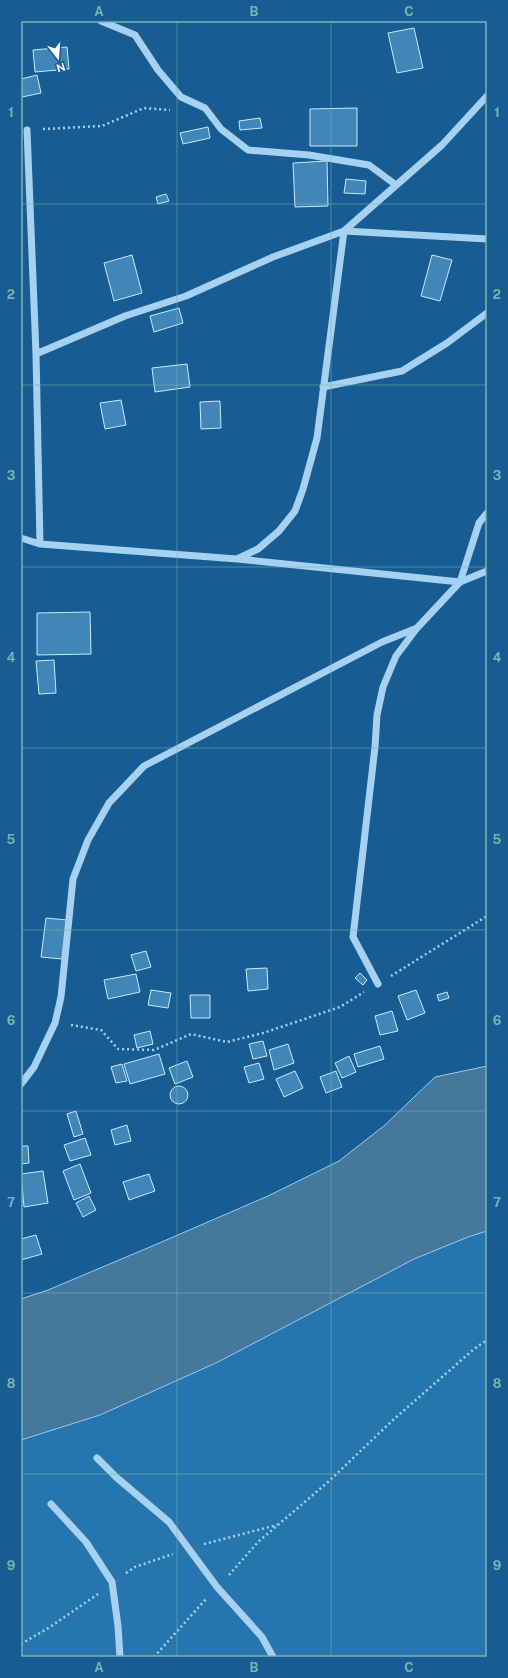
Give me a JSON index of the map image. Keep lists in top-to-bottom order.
{
  "north": "bottom",
  "grid": {
    "columns": ["A", "B", "C"],
    "rows": [
      "1",
      "2",
      "3",
      "4",
      "5",
      "6",
      "7",
      "8",
      "9"
    ]
  }
}
